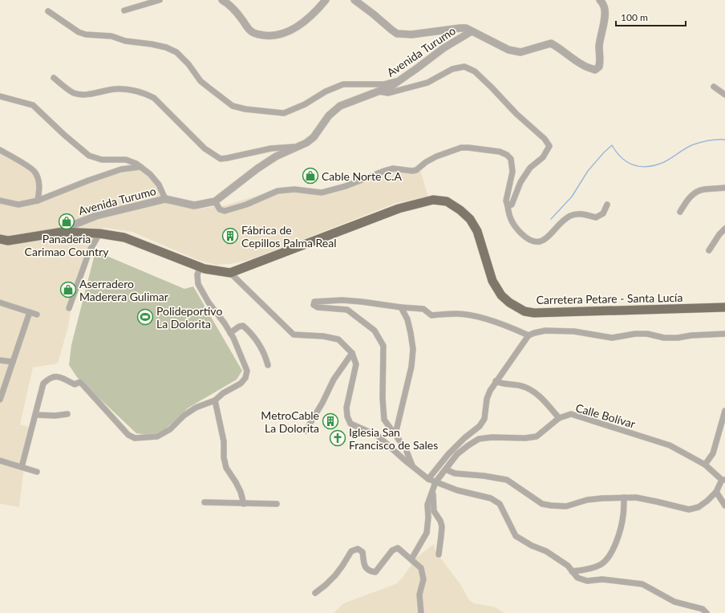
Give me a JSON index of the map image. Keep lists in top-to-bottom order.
{
  "streets": {
    "main road": ["Carretera Petare - Santa Lucía"],
    "street": ["Avenida Turumo", "Calle Bolívar"]
  },
  "crossings": [
    ["Avenida Turumo", "Carretera Petare - Santa Lucía"]
  ],
  "places": {
    "shop": ["Cable Norte C.A", "Panaderia Carimao Country", "Aserradero Maderera Gulimar"],
    "building": ["Fábrica de Cepillos Palma Real", "MetroCable La Dolorita"],
    "sports": ["Polideportivo La Dolorita"],
    "church": ["Iglesia San Francisco de Sales"]
  },
  "scale_bar": "100 m"
}
